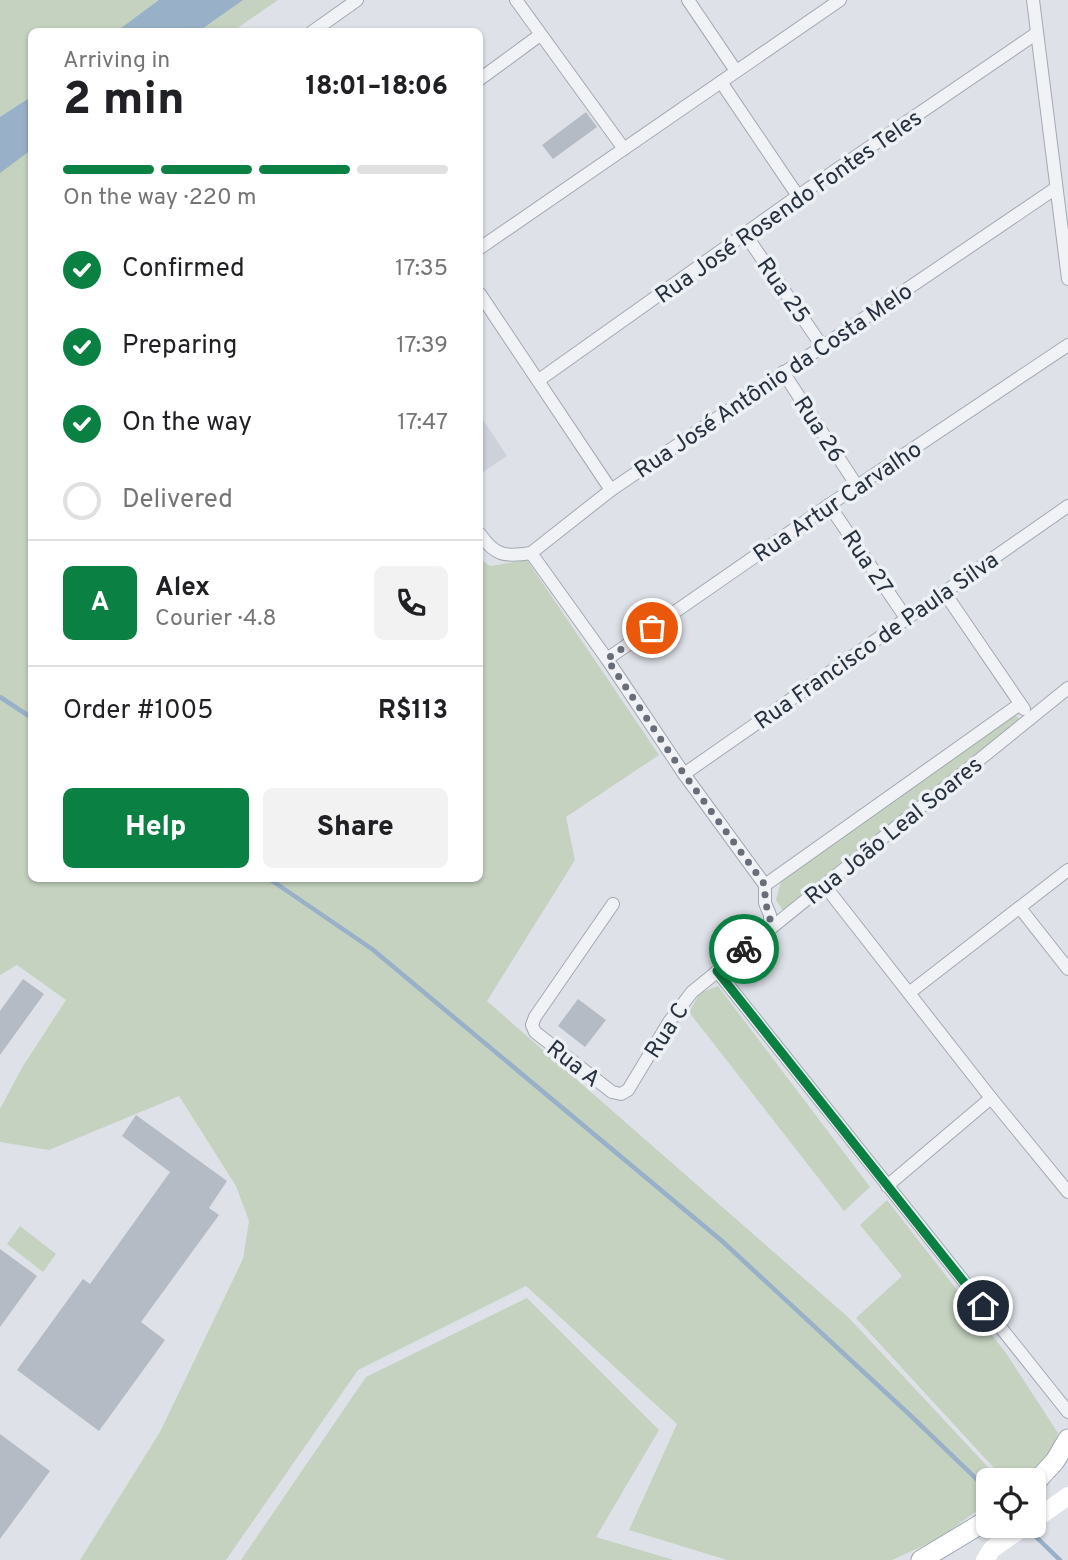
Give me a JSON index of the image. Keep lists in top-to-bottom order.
{
  "streets": {
    "street": [
      "Rua José Rosendo Fontes Teles",
      "Rua 25",
      "Rua José Antônio da Costa Melo",
      "Rua 26",
      "Rua Artur Carvalho",
      "Rua 27",
      "Rua Francisco de Paula Silva",
      "Rua João Leal Soares",
      "Rua C",
      "Rua A"
    ]
  },
  "crossings": [
    ["Rua José Rosendo Fontes Teles", "Rua 25"],
    ["Rua 25", "Rua José Antônio da Costa Melo"],
    ["Rua José Antônio da Costa Melo", "Rua 26"],
    ["Rua 26", "Rua Artur Carvalho"],
    ["Rua Artur Carvalho", "Rua 27"],
    ["Rua 27", "Rua Francisco de Paula Silva"],
    ["Rua João Leal Soares", "Rua C"],
    ["Rua C", "Rua A"]
  ],
  "page": {
    "heading": ["2 min", "Arriving in", "18:01–18:06"],
    "panel": [
      "Alex",
      "Courier · 4.8",
      "Order #1005",
      "R$113"
    ],
    "bar": "On the way · 220 m",
    "list": [
      ["Confirmed", "17:35"],
      ["Preparing", "17:39"],
      ["On the way", "17:47"],
      "Delivered"
    ],
    "round": "A",
    "buttons": ["Help", "Share"]
  }
}
